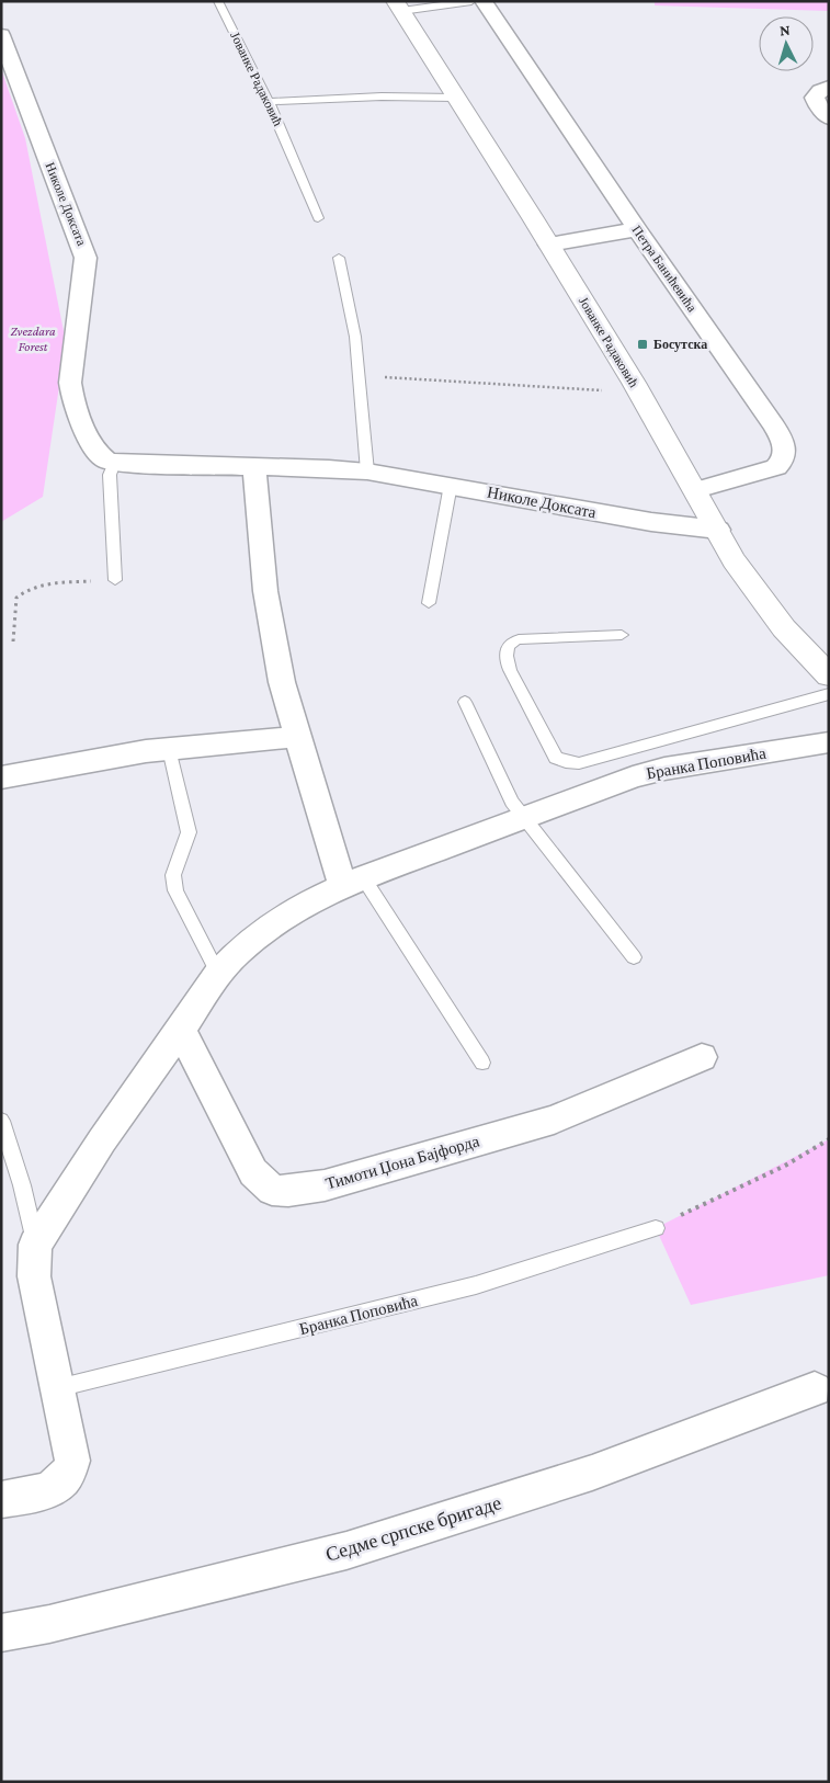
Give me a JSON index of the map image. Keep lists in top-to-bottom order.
{
  "streets": {
    "main road": ["Јованке Радаковић"],
    "street": [
      "Николе Доксата",
      "Петра Банићевића",
      "Бранка Поповића",
      "Тимоти Џона Бајфорда",
      "Седме српске бригаде"
    ]
  },
  "crossings": [
    ["Јованке Радаковић", "Николе Доксата"],
    ["Јованке Радаковић", "Петра Банићевића"],
    ["Бранка Поповића", "Тимоти Џона Бајфорда"]
  ],
  "parks": ["Zvezdara Forest"],
  "places": {
    "transit": ["Босутска"]
  },
  "north": "top"
}
